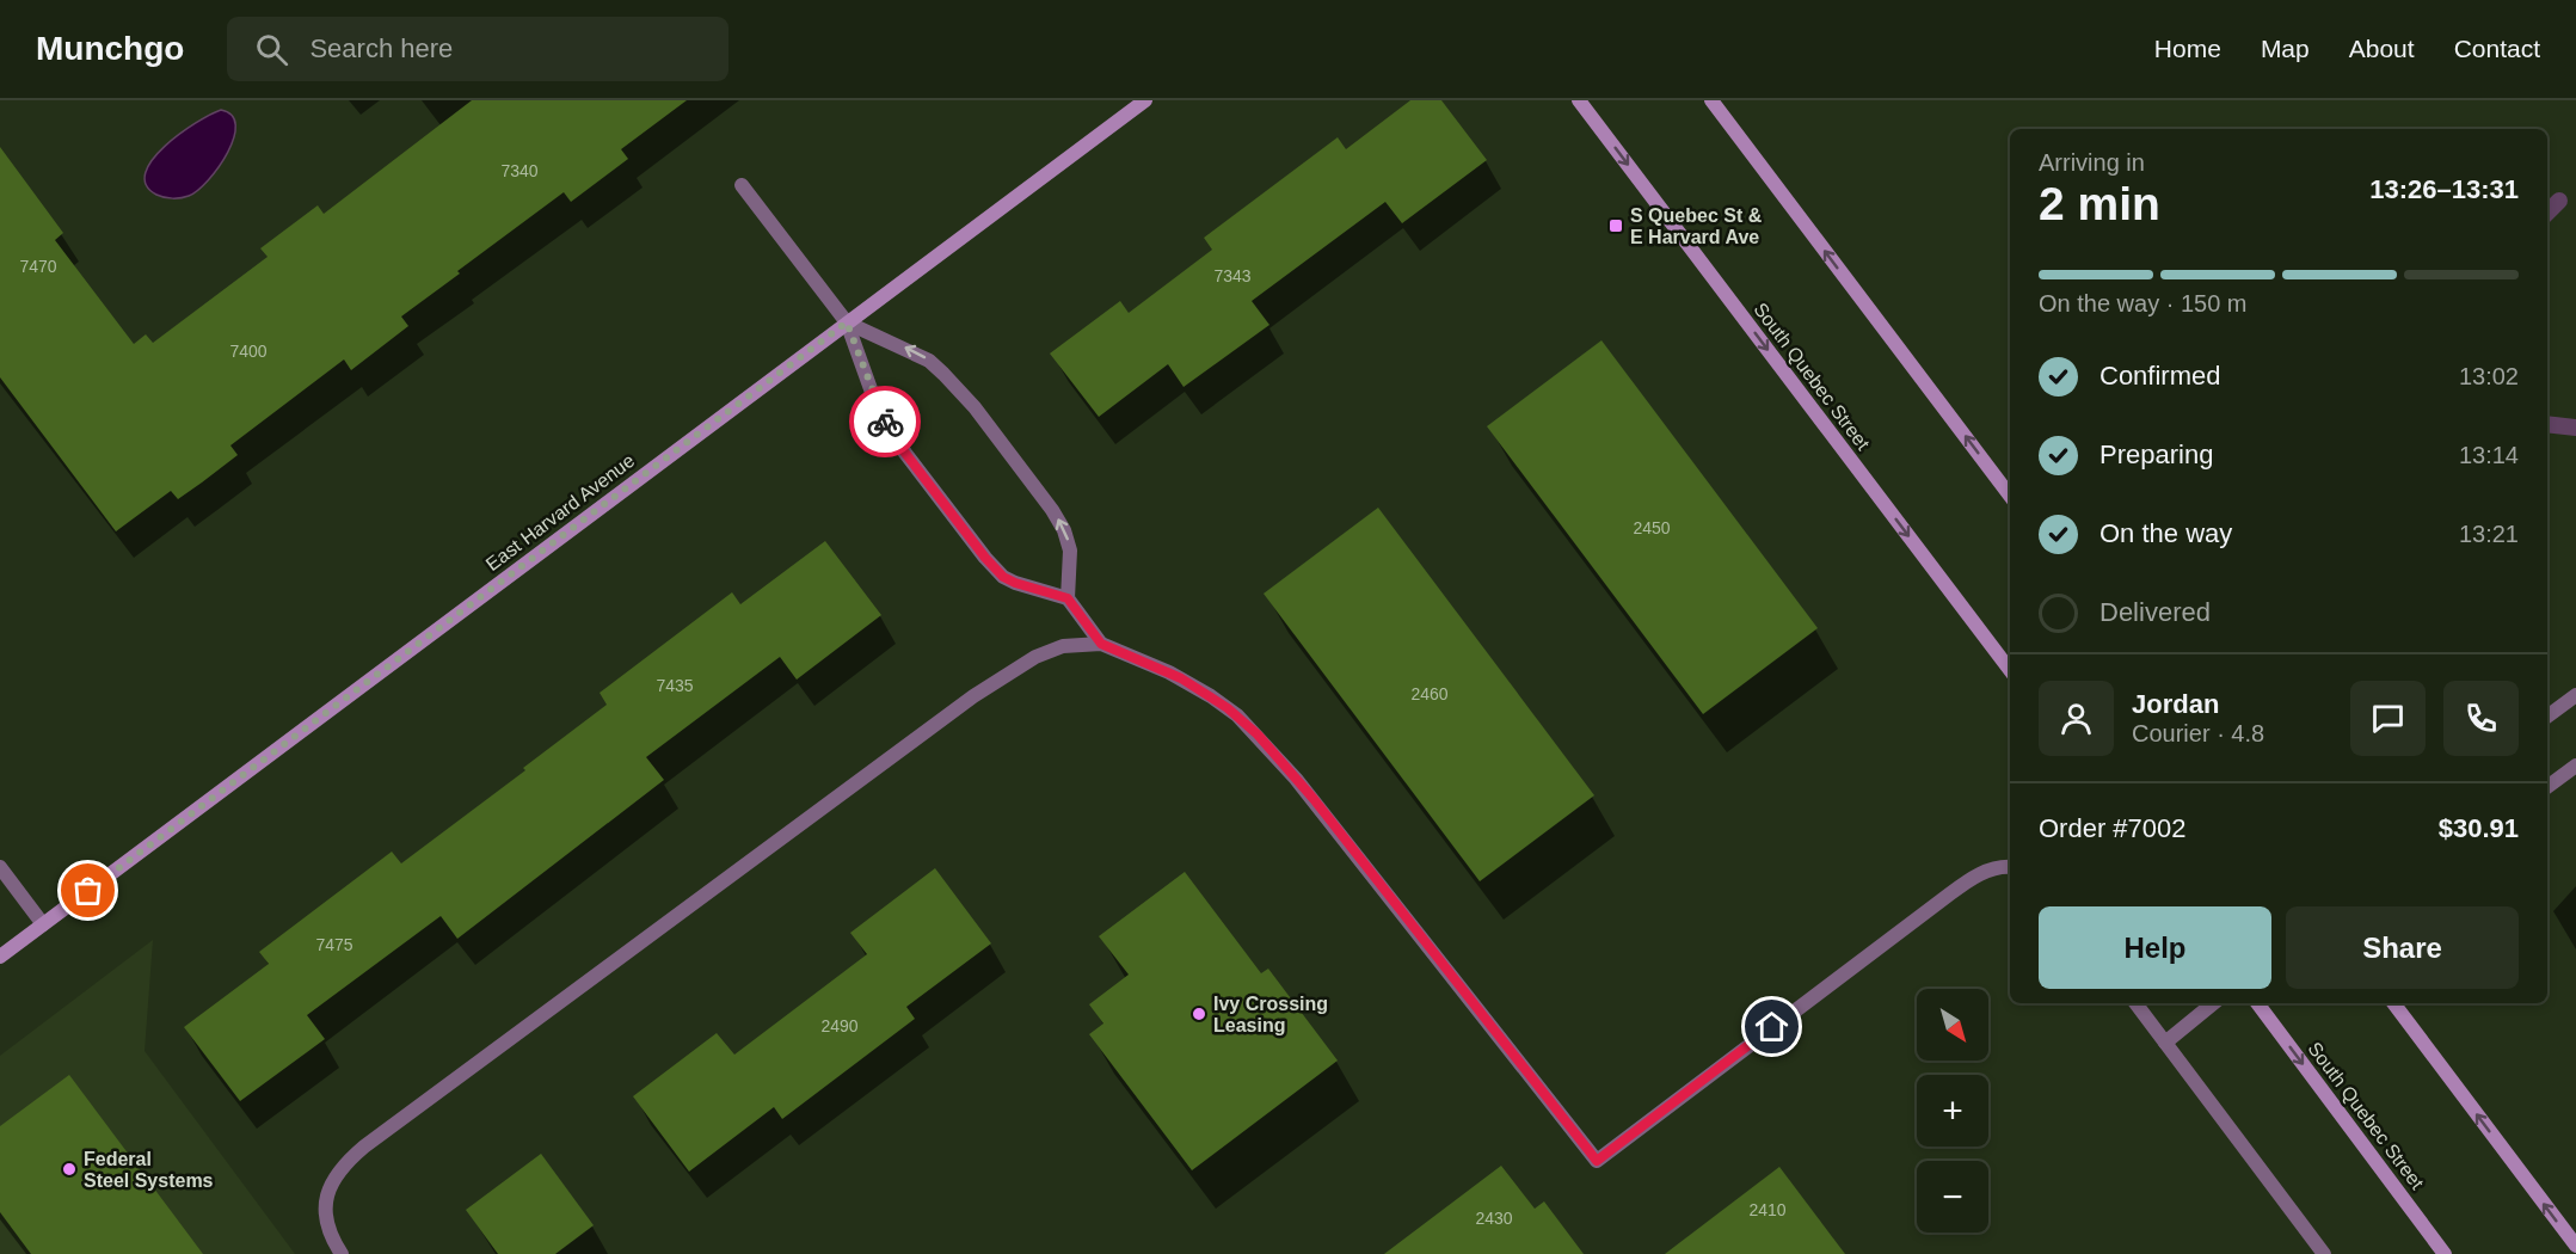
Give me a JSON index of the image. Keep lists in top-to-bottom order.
{
  "streets": {
    "main road": ["South Quebec Street", "East Harvard Avenue"]
  },
  "places": {
    "transit": ["S Quebec St & E Harvard Ave"],
    "other": ["Ivy Crossing Leasing", "Federal Steel Systems"]
  },
  "house_numbers": [
    "7340",
    "7470",
    "7343",
    "7400",
    "2450",
    "7435",
    "2460",
    "7475",
    "2490",
    "2410",
    "2430"
  ],
  "north": "bottom right",
  "page": {
    "header": "Munchgo",
    "search": "Search here",
    "nav": [
      "Home",
      "Map",
      "About",
      "Contact"
    ],
    "heading": ["2 min", "Arriving in", "13:26–13:31"],
    "panel": [
      "Jordan",
      "Courier · 4.8",
      "Order #7002",
      "$30.91"
    ],
    "bar": "On the way · 150 m",
    "list": [
      ["Confirmed", "13:02"],
      ["Preparing", "13:14"],
      ["On the way", "13:21"],
      "Delivered"
    ],
    "buttons": ["Help", "Share"],
    "map_buttons": ["+", "−"]
  }
}
